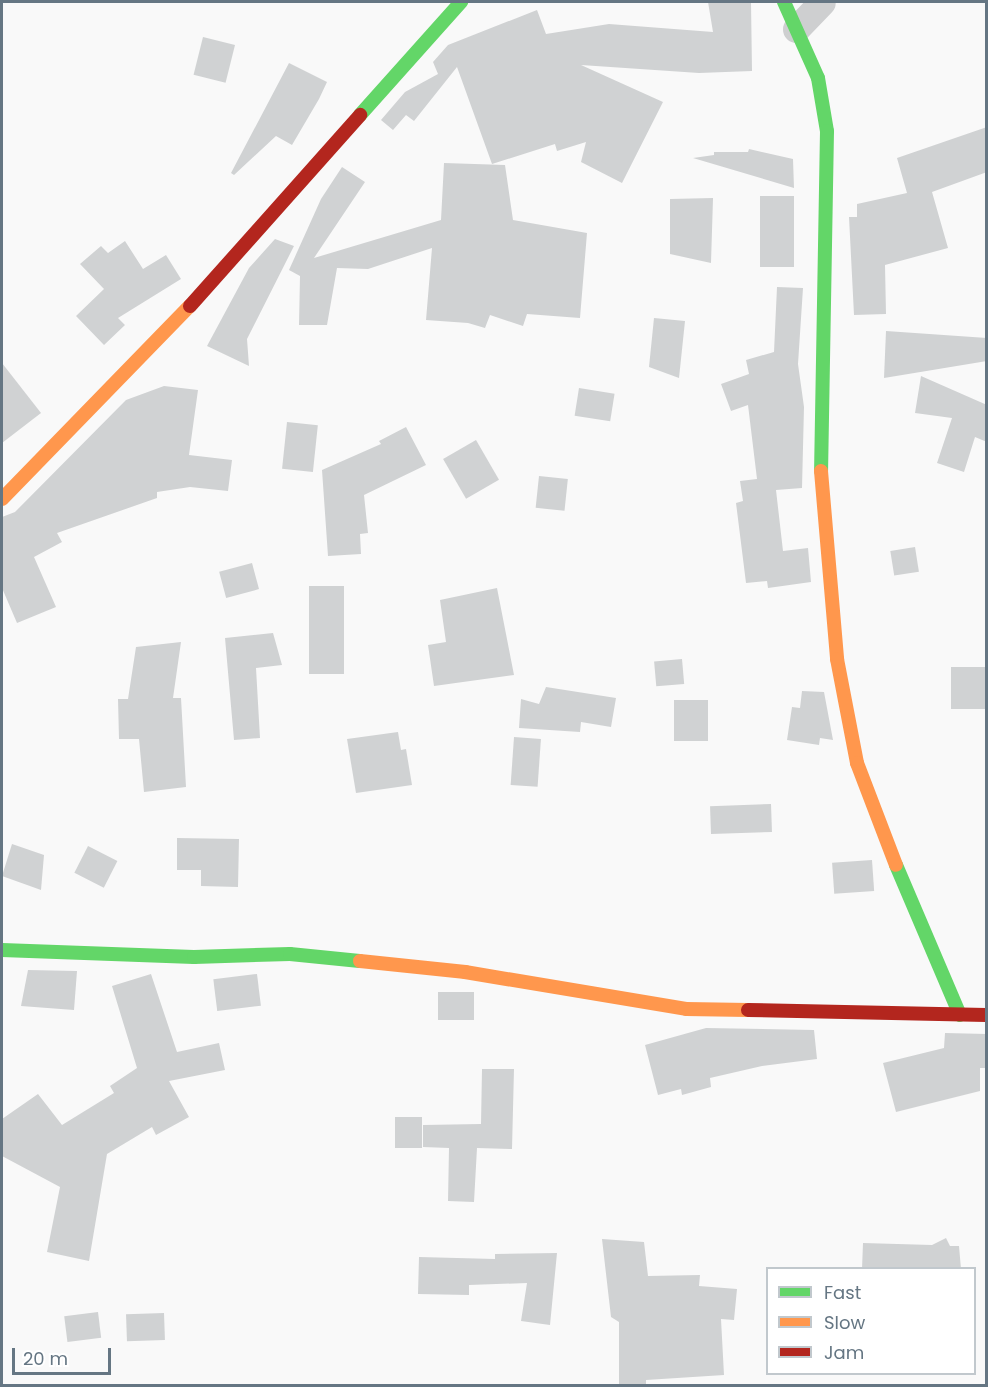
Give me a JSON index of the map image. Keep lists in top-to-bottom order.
{
  "legend": ["Fast", "Slow", "Jam"],
  "scale_bar": "20 m"
}
